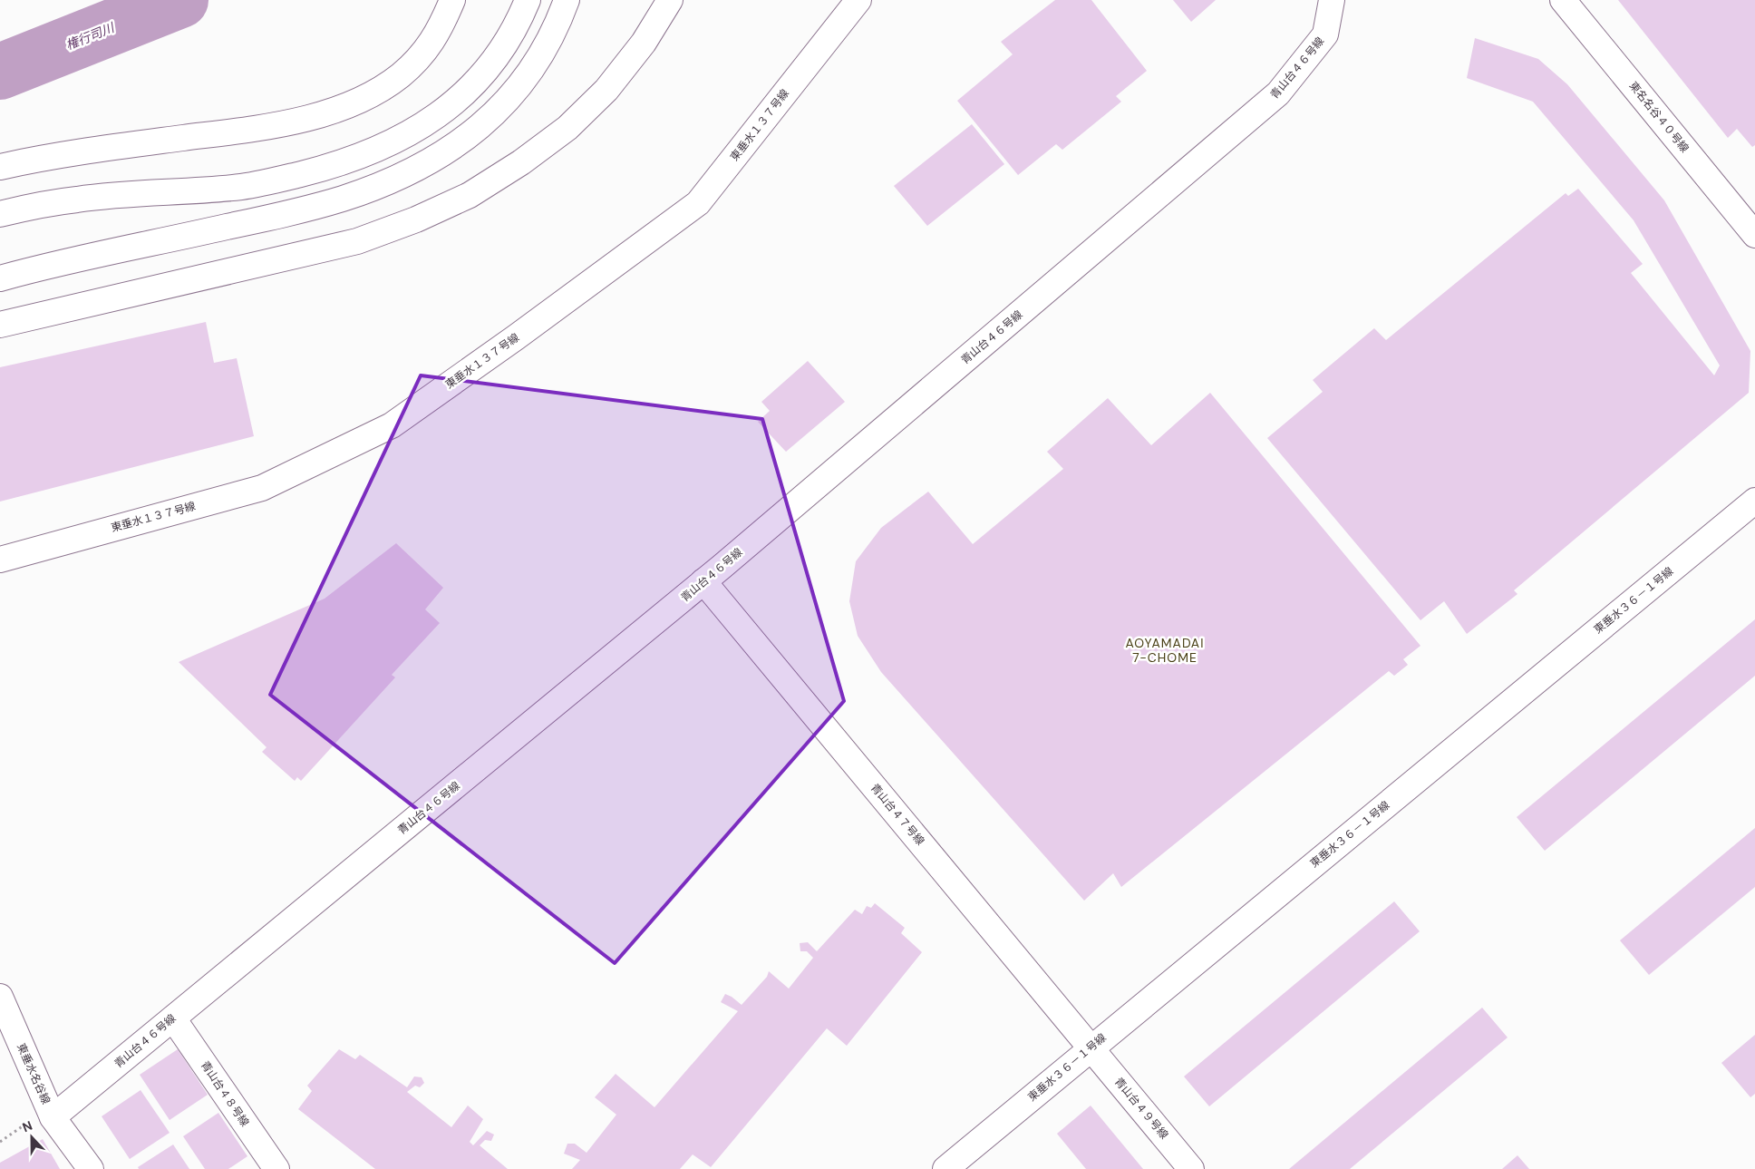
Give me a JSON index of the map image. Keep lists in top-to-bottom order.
{
  "streets": {
    "main road": [
      "青山台４６号線",
      "東名名谷４０号線",
      "東垂水１３７号線",
      "東垂水３６－１号線",
      "青山台４７号線",
      "東垂水名谷線",
      "青山台４８号線",
      "青山台４９号線"
    ]
  },
  "crossings": [
    ["青山台４６号線", "青山台４７号線"],
    ["青山台４６号線", "東垂水名谷線"],
    ["青山台４６号線", "青山台４８号線"],
    ["東垂水３６－１号線", "青山台４７号線"],
    ["東垂水３６－１号線", "青山台４９号線"],
    ["青山台４７号線", "青山台４９号線"]
  ],
  "districts": ["AOYAMADAI 7-CHOME"],
  "water": ["権行司川"],
  "north": "top"
}
